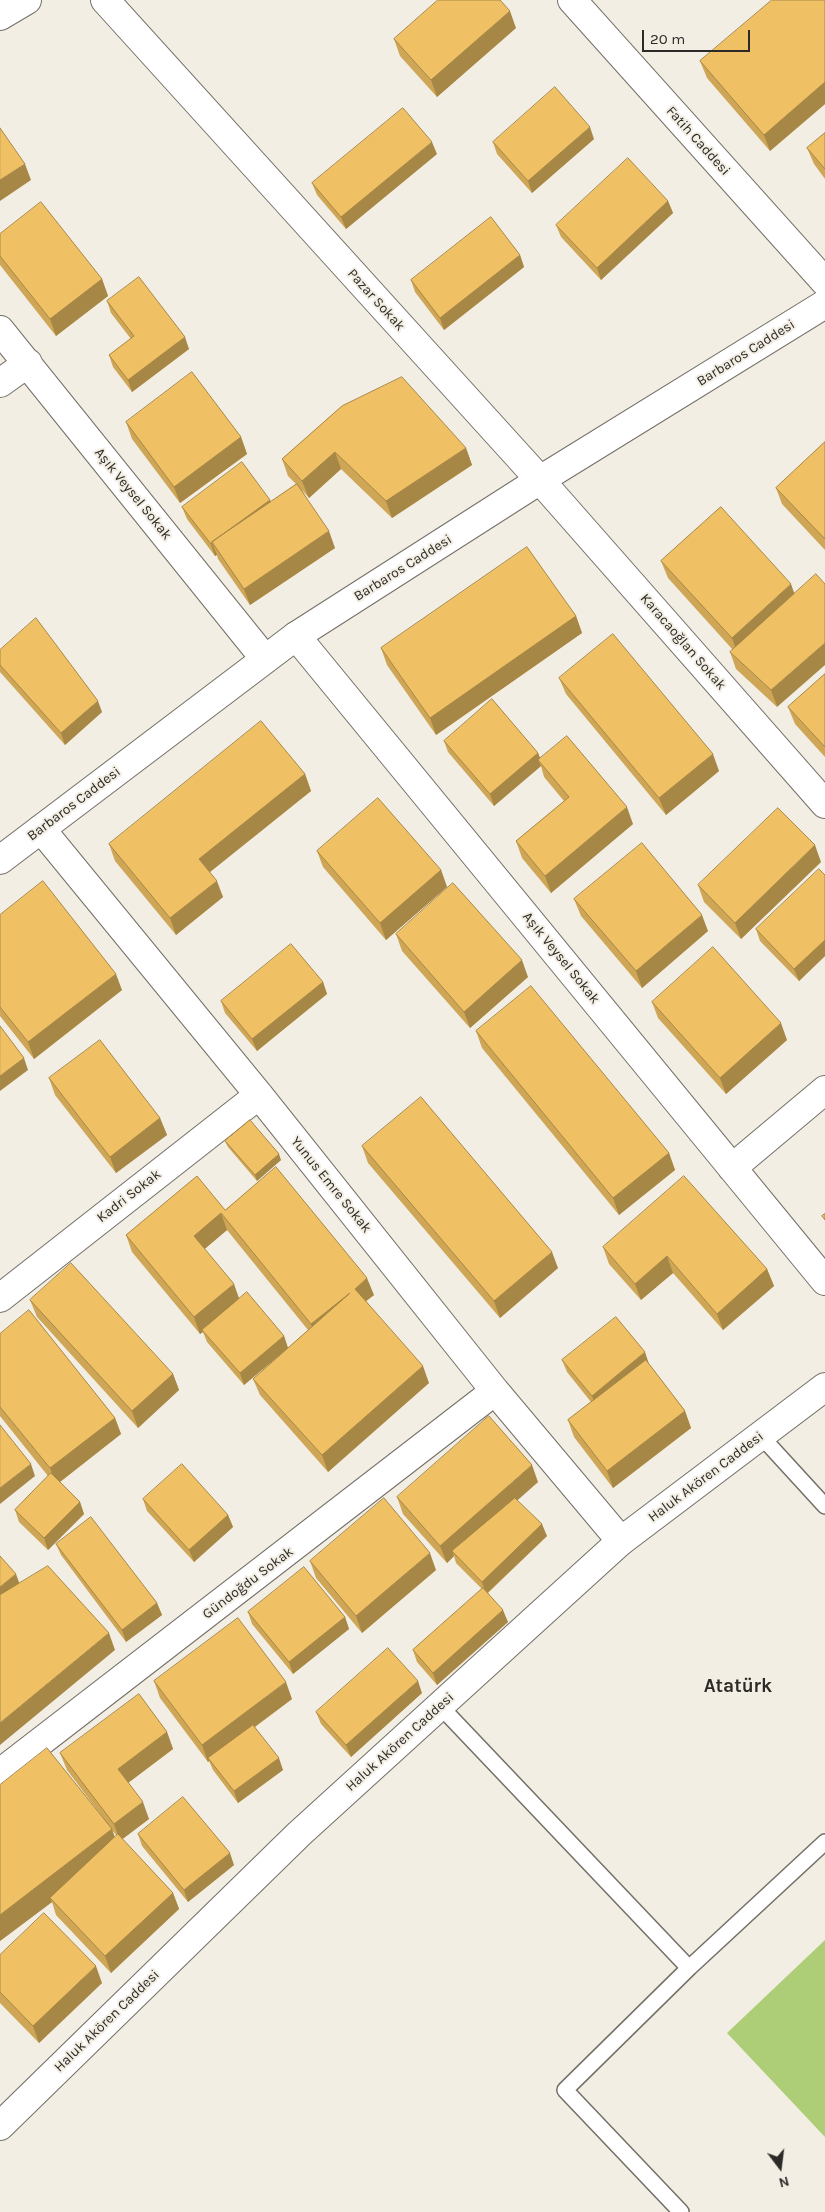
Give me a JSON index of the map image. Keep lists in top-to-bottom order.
{
  "streets": {
    "street": [
      "Fatih Caddesi",
      "Pazar Sokak",
      "Barbaros Caddesi",
      "Aşık Veysel Sokak",
      "Karacaoğlan Sokak",
      "Yunus Emre Sokak",
      "Kadri Sokak",
      "Haluk Akören Caddesi",
      "Gündoğdu Sokak"
    ]
  },
  "crossings": [
    ["Pazar Sokak", "Barbaros Caddesi"],
    ["Pazar Sokak", "Karacaoğlan Sokak"],
    ["Barbaros Caddesi", "Aşık Veysel Sokak"],
    ["Barbaros Caddesi", "Karacaoğlan Sokak"],
    ["Barbaros Caddesi", "Yunus Emre Sokak"],
    ["Yunus Emre Sokak", "Kadri Sokak"],
    ["Yunus Emre Sokak", "Haluk Akören Caddesi"],
    ["Yunus Emre Sokak", "Gündoğdu Sokak"]
  ],
  "districts": ["Atatürk"],
  "scale_bar": "20 m",
  "north": "bottom"
}
